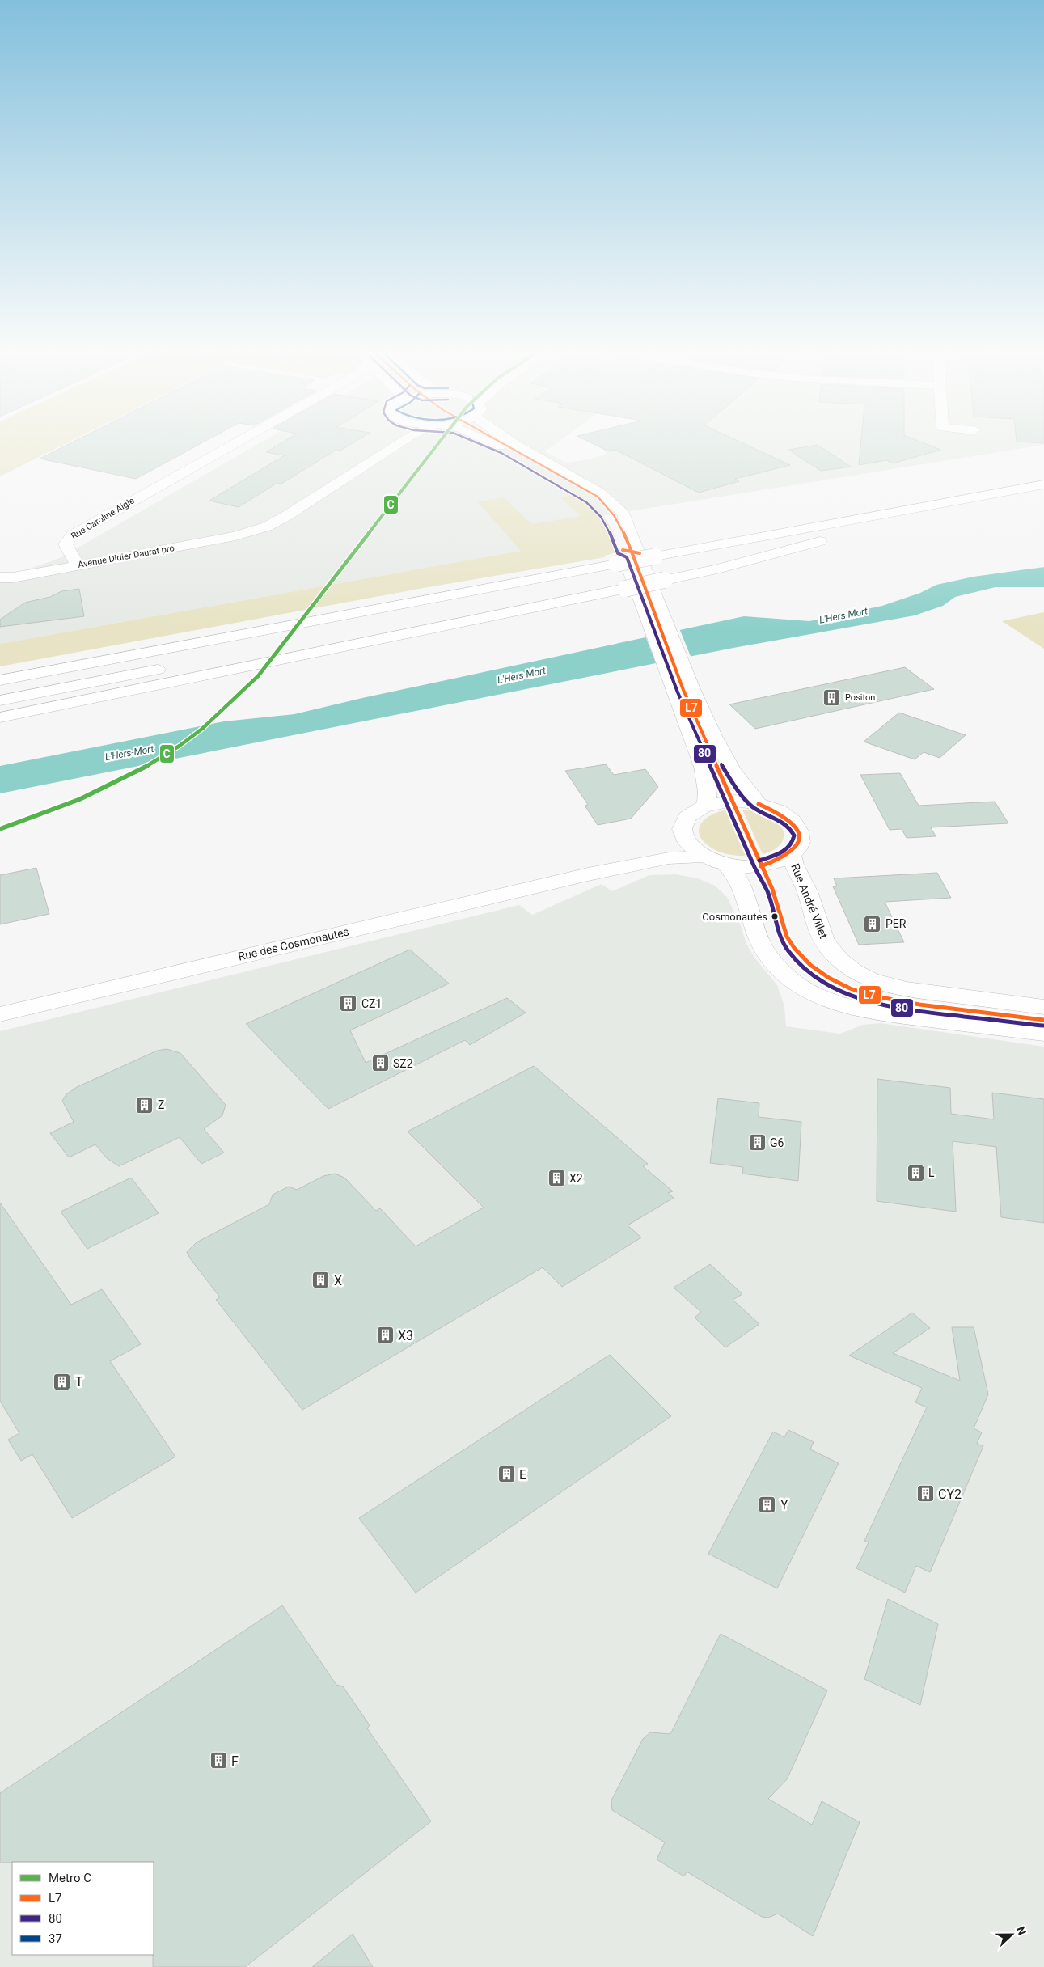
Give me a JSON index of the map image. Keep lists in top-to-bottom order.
{
  "streets": {
    "main road": [
      "Rue Caroline Aigle",
      "Avenue Didier Daurat pro",
      "Rue André Villet",
      "Rue des Cosmonautes"
    ]
  },
  "crossings": [
    ["Rue Caroline Aigle", "Avenue Didier Daurat pro"],
    ["Rue André Villet", "Rue des Cosmonautes"]
  ],
  "water": ["L'Hers-Mort"],
  "places": {
    "building": [
      "Positon",
      "PER",
      "CZ1",
      "SZ2",
      "Z",
      "G6",
      "L",
      "X2",
      "X",
      "X3",
      "T",
      "E",
      "CY2",
      "Y",
      "F"
    ],
    "other": ["Cosmonautes"]
  },
  "lines": ["metro line C", "transit line L7", "transit line 80"],
  "legend": [
    "Metro C",
    "L7",
    "80",
    "37"
  ],
  "north": "right"
}
